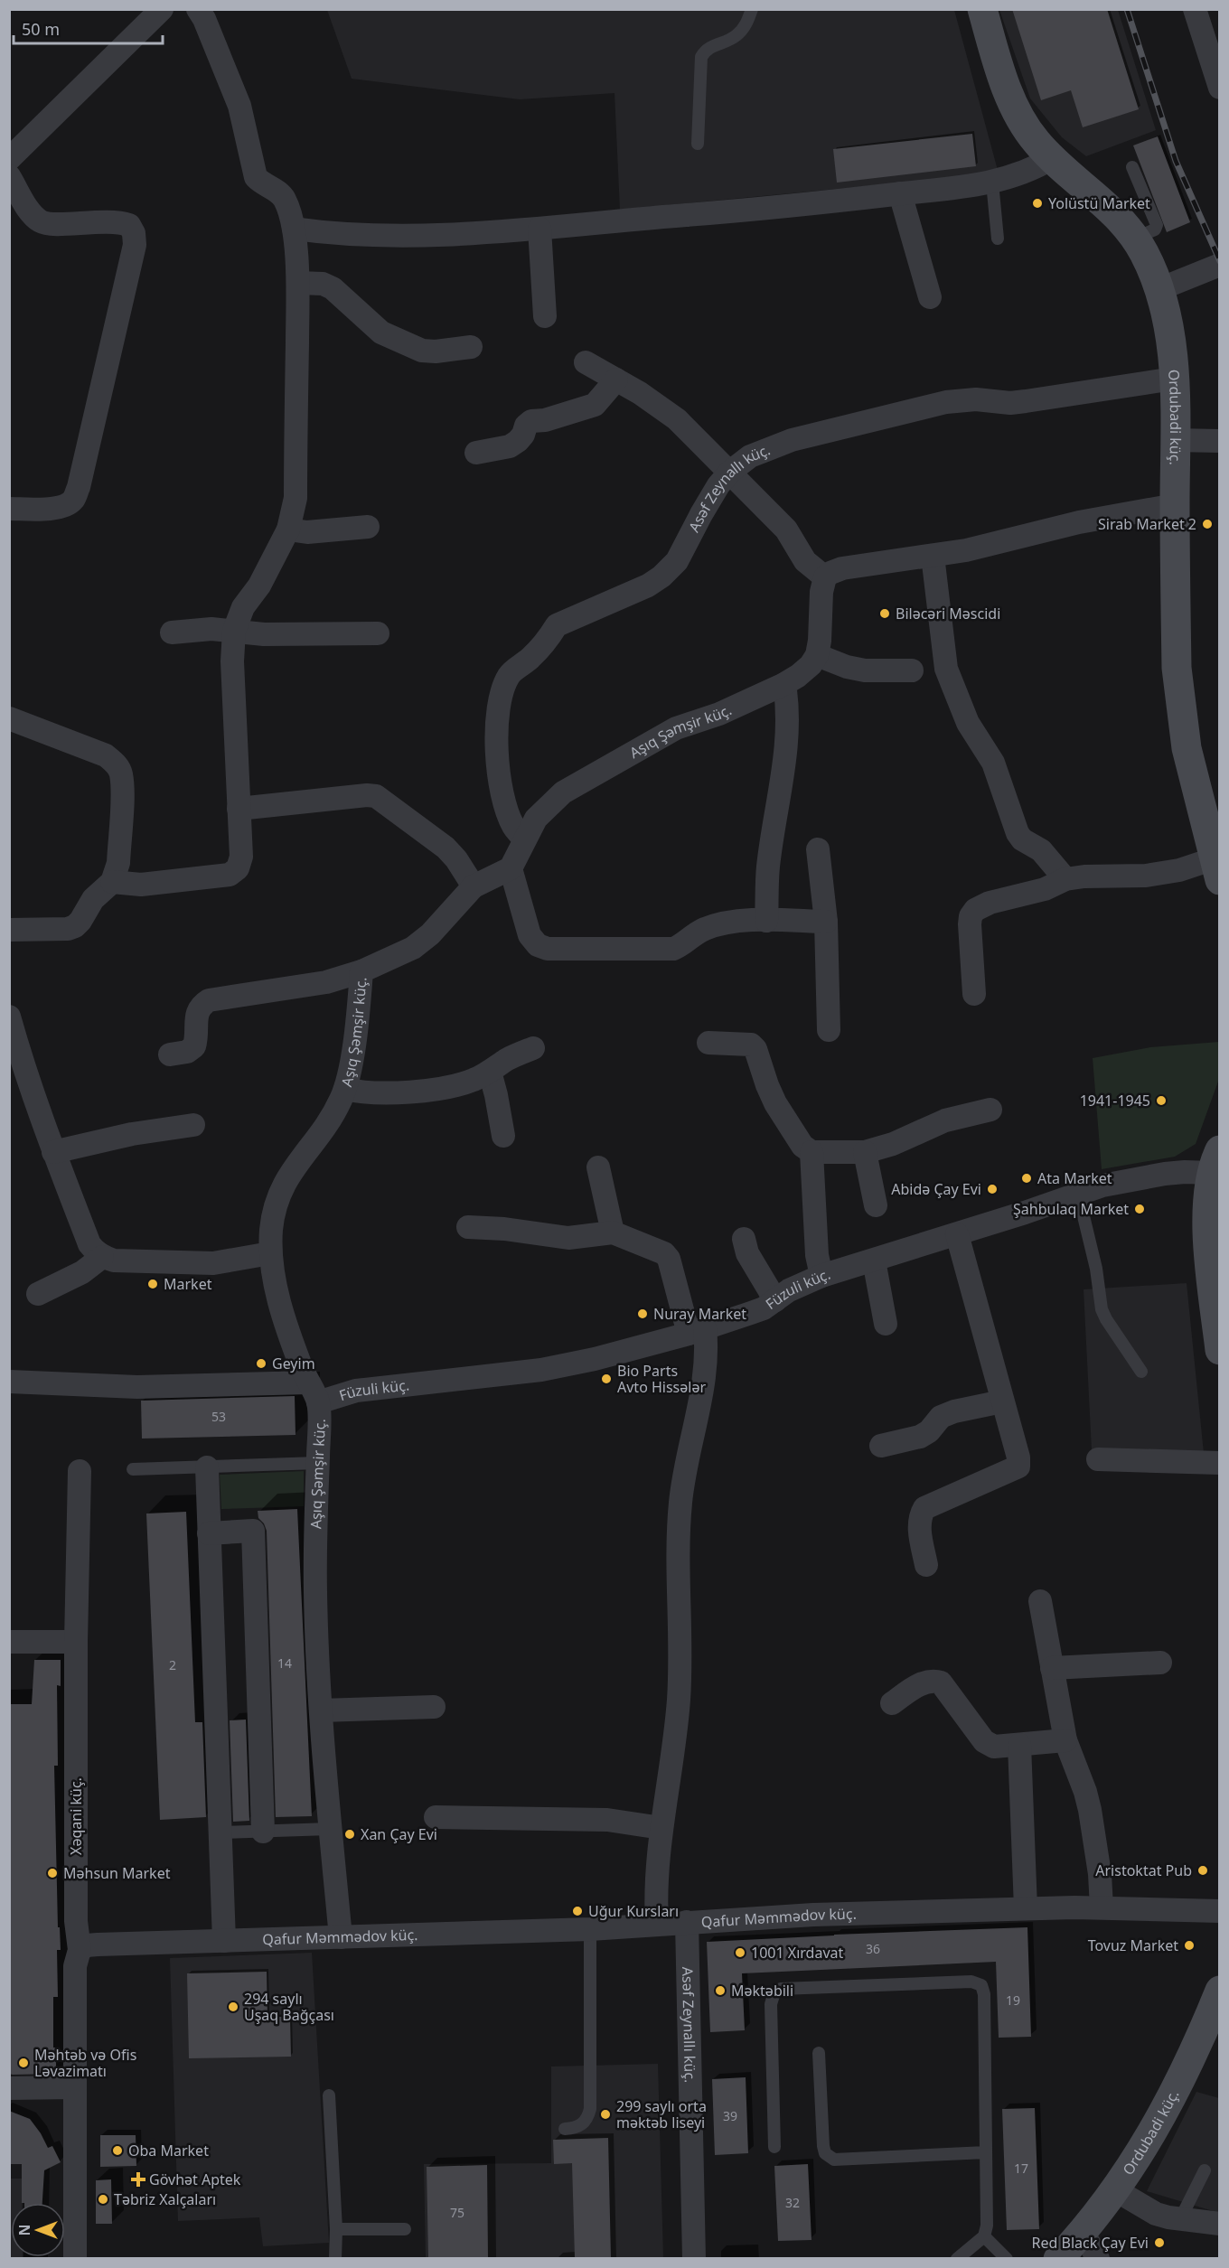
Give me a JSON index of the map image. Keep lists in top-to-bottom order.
{
  "streets": {
    "main road": ["Ordubadi küç."],
    "street": [
      "Asəf Zeynallı küç.",
      "Aşıq Şəmşir küç.",
      "Füzuli küç.",
      "Xəqani küç.",
      "Qafur Məmmədov küç."
    ]
  },
  "crossings": [
    ["Ordubadi küç.", "Asəf Zeynallı küç."],
    ["Asəf Zeynallı küç.", "Aşıq Şəmşir küç."],
    ["Asəf Zeynallı küç.", "Qafur Məmmədov küç."],
    ["Aşıq Şəmşir küç.", "Füzuli küç."],
    ["Aşıq Şəmşir küç.", "Qafur Məmmədov küç."],
    ["Xəqani küç.", "Qafur Məmmədov küç."]
  ],
  "places": {
    "other": [
      "Yolüstü Market",
      "Sirab Market 2",
      "Biləcəri Məscidi",
      "1941-1945",
      "Ata Market",
      "Abidə Çay Evi",
      "Şahbulaq Market",
      "Market",
      "Nuray Market",
      "Geyim",
      "Bio Parts Avto Hissələr",
      "Xan Çay Evi",
      "Aristoktat Pub",
      "Məhsun Market",
      "Uğur Kursları",
      "Tovuz Market",
      "1001 Xırdavat",
      "Məktəbili",
      "294 saylı Uşaq Bağçası",
      "Məhtəb və Ofis Ləvazimatı",
      "299 saylı orta məktəb liseyi",
      "Oba Market",
      "Təbriz Xalçaları",
      "Red Black Çay Evi"
    ],
    "health": ["Gövhət Aptek"]
  },
  "house_numbers": [
    "53",
    "14",
    "2",
    "36",
    "19",
    "39",
    "17",
    "32",
    "75"
  ],
  "scale_bar": "50 m",
  "north": "left"
}
